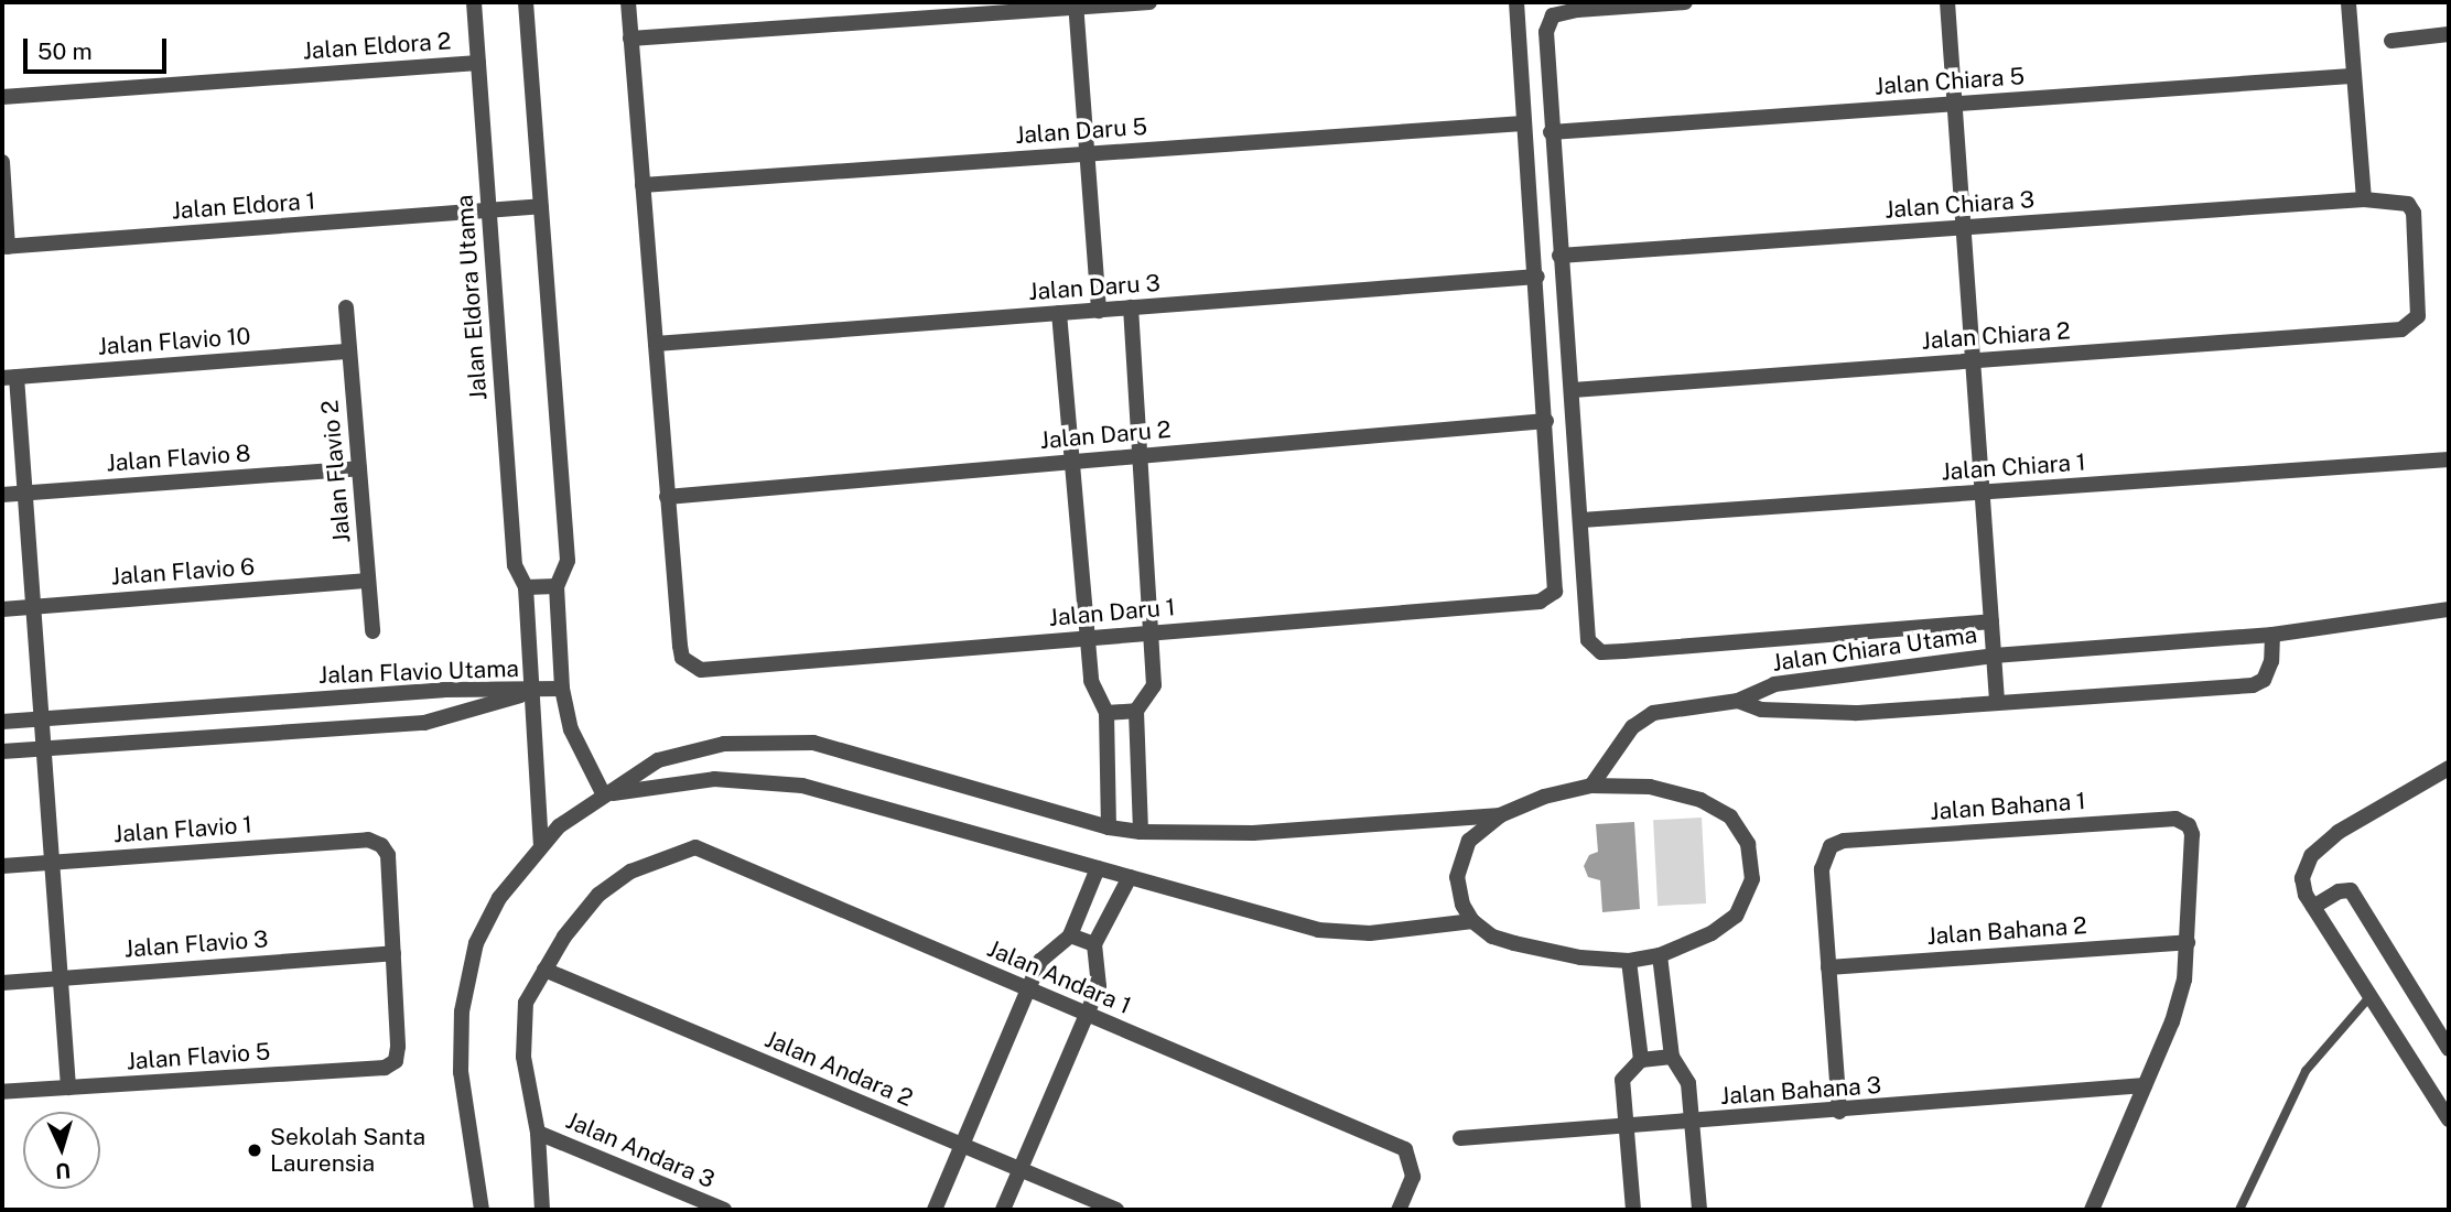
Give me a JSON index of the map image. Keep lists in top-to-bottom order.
{
  "streets": {
    "street": [
      "Jalan Eldora 2",
      "Jalan Chiara 5",
      "Jalan Daru 5",
      "Jalan Chiara 3",
      "Jalan Eldora 1",
      "Jalan Daru 3",
      "Jalan Eldora Utama",
      "Jalan Chiara 2",
      "Jalan Flavio 10",
      "Jalan Daru 2",
      "Jalan Flavio 8",
      "Jalan Chiara 1",
      "Jalan Flavio 2",
      "Jalan Flavio 6",
      "Jalan Daru 1",
      "Jalan Chiara Utama",
      "Jalan Flavio Utama",
      "Jalan Bahana 1",
      "Jalan Flavio 1",
      "Jalan Bahana 2",
      "Jalan Flavio 3",
      "Jalan Andara 1",
      "Jalan Flavio 5",
      "Jalan Andara 2",
      "Jalan Bahana 3",
      "Jalan Andara 3"
    ]
  },
  "crossings": [
    ["Jalan Eldora 2", "Jalan Eldora Utama"],
    ["Jalan Chiara 3", "Jalan Chiara 2"],
    ["Jalan Eldora 1", "Jalan Eldora Utama"],
    ["Jalan Eldora Utama", "Jalan Flavio Utama"],
    ["Jalan Flavio 10", "Jalan Flavio 2"],
    ["Jalan Daru 2", "Jalan Daru 1"],
    ["Jalan Flavio 8", "Jalan Flavio 2"],
    ["Jalan Chiara 1", "Jalan Chiara Utama"],
    ["Jalan Flavio 2", "Jalan Flavio 6"],
    ["Jalan Bahana 1", "Jalan Bahana 2"],
    ["Jalan Flavio 1", "Jalan Flavio 3"],
    ["Jalan Flavio 1", "Jalan Flavio 5"],
    ["Jalan Flavio 3", "Jalan Flavio 5"],
    ["Jalan Andara 1", "Jalan Andara 2"]
  ],
  "places": ["Sekolah Santa Laurensia"],
  "scale_bar": "50 m",
  "north": "bottom"
}
